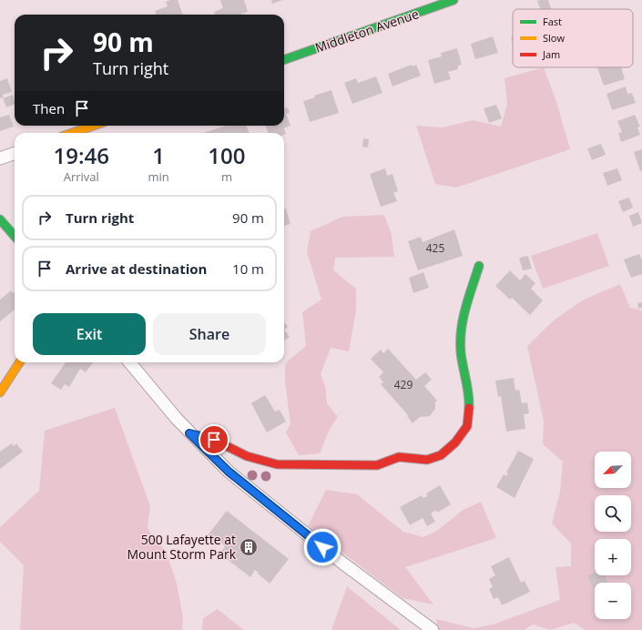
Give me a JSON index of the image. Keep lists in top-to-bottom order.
{
  "streets": {
    "street": ["Middleton Avenue"]
  },
  "places": {
    "building": ["500 Lafayette at Mount Storm Park"]
  },
  "house_numbers": ["425", "429"],
  "legend": ["Fast", "Slow", "Jam"],
  "north": "bottom left",
  "page": {
    "turn": ["90 m", "Turn right"],
    "then": "Then",
    "eta": [
      "19:46",
      "Arrival",
      "1",
      "min",
      "100",
      "m"
    ],
    "list": [
      {
        "name": "Turn right",
        "value": "90 m"
      },
      {
        "name": "Arrive at destination",
        "value": "10 m"
      }
    ],
    "buttons": ["Exit", "Share"],
    "map_buttons": ["+", "−"]
  }
}
